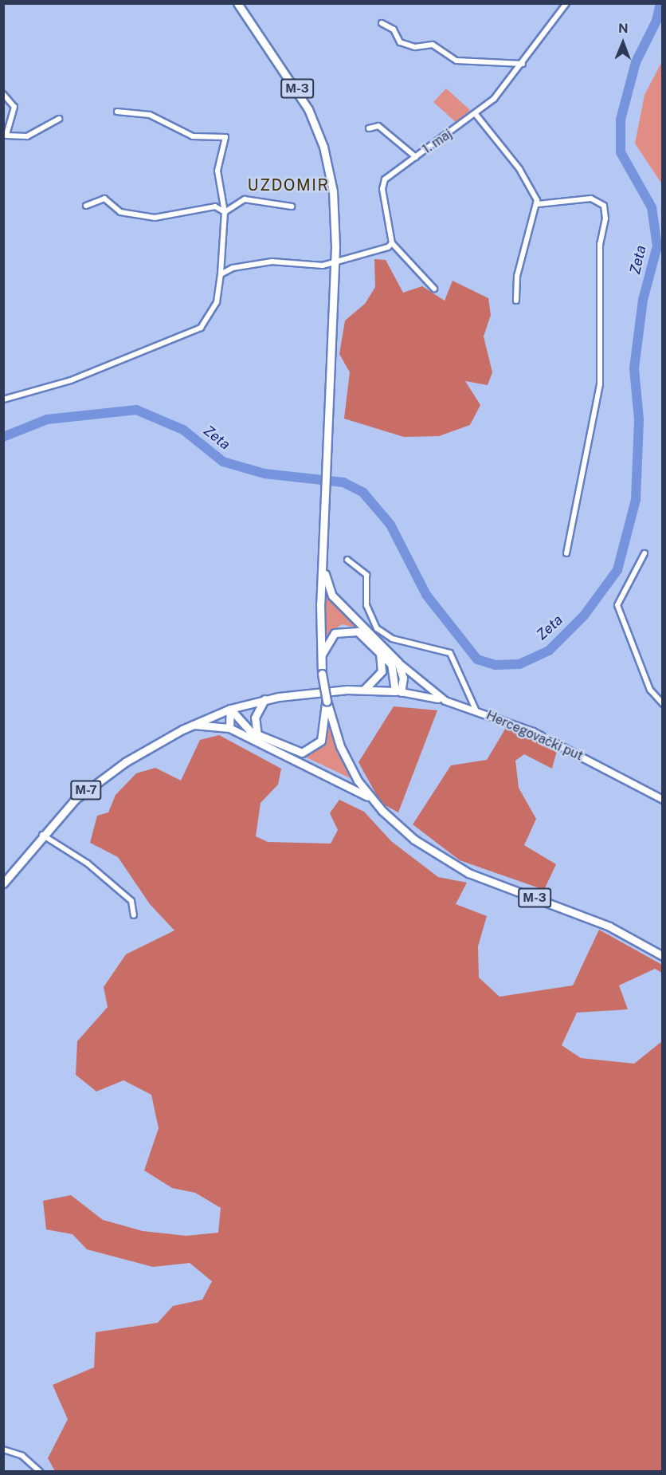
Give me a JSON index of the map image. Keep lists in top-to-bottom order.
{
  "streets": {
    "main road": ["M-3", "Hercegovački put", "M-7"],
    "street": ["1. maj"]
  },
  "districts": ["UZDOMIR"],
  "water": ["Zeta"],
  "north": "top"
}
